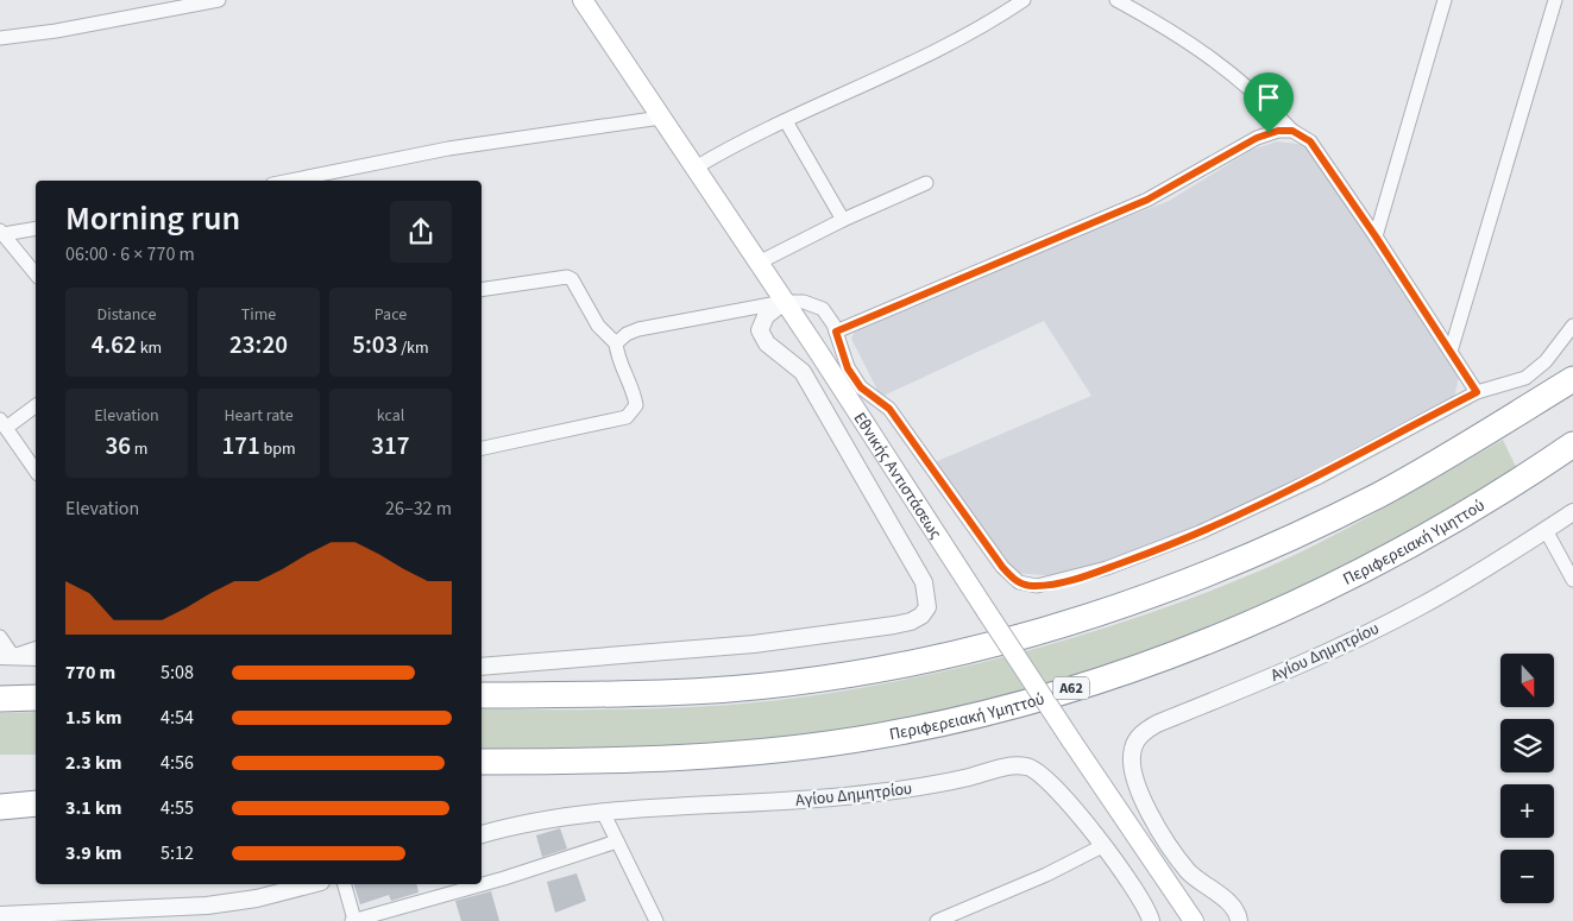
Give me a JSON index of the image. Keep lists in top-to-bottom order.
{
  "streets": {
    "highway": ["Περιφερειακή Υμηττού", "Α62"],
    "main road": ["Εθνικής Αντιστάσεως"],
    "street": ["Αγίου Δημητρίου"]
  },
  "north": "bottom",
  "page": {
    "heading": ["Morning run", "06:00 · 6 × 770 m"],
    "stats": [
      ["Distance", "4.62 km"],
      ["Time", "23:20"],
      ["Pace", "5:03 /km"],
      ["Elevation", "36 m"],
      ["Heart rate", "171 bpm"],
      ["kcal", "317"]
    ],
    "chart": ["Elevation", "26–32 m"],
    "list": [
      {
        "name": "770 m",
        "note": "5:08"
      },
      {
        "name": "1.5 km",
        "note": "4:54"
      },
      {
        "name": "2.3 km",
        "note": "4:56"
      },
      {
        "name": "3.1 km",
        "note": "4:55"
      },
      {
        "name": "3.9 km",
        "note": "5:12"
      }
    ],
    "map_buttons": ["+", "−"]
  }
}
